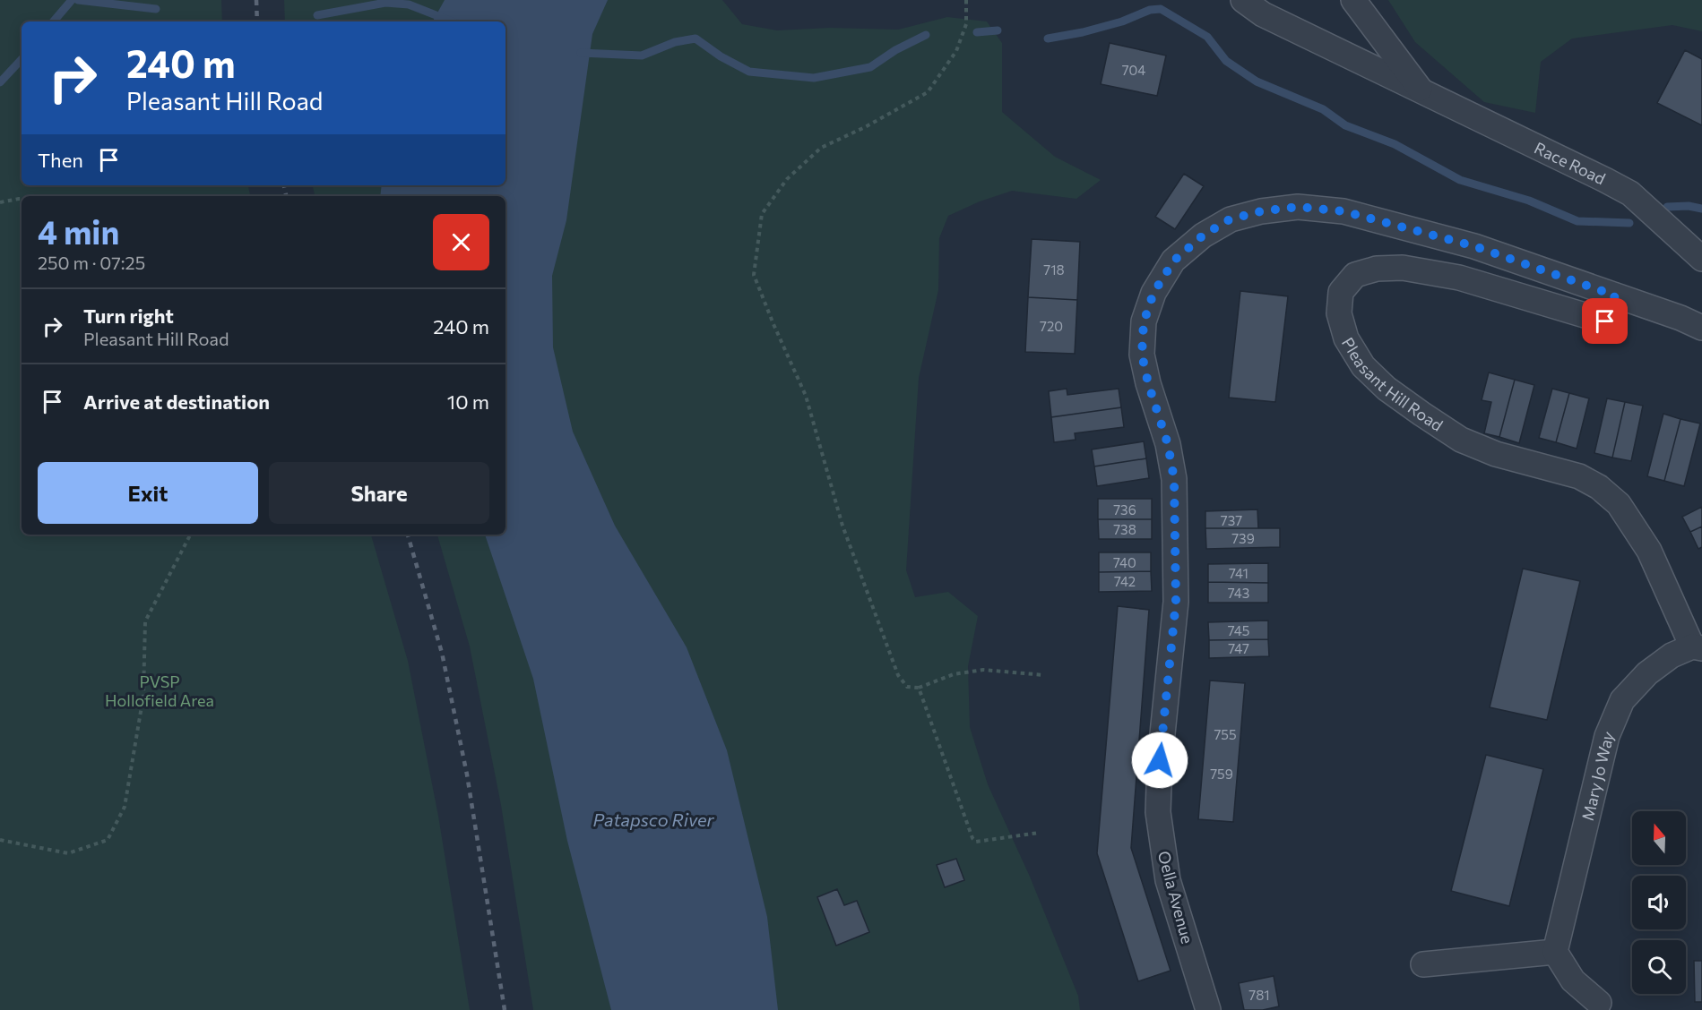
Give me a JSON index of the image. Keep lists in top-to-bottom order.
{
  "streets": {
    "street": [
      "Race Road",
      "Pleasant Hill Road",
      "Mary Jo Way",
      "Oella Avenue"
    ]
  },
  "crossings": [
    ["Pleasant Hill Road", "Mary Jo Way"],
    ["Pleasant Hill Road", "Oella Avenue"]
  ],
  "water": ["Patapsco River"],
  "parks": ["PVSP Hollofield Area"],
  "house_numbers": [
    "704",
    "718",
    "720",
    "736",
    "737",
    "738",
    "739",
    "740",
    "741",
    "742",
    "743",
    "745",
    "747",
    "755",
    "759",
    "781"
  ],
  "north": "top",
  "page": {
    "turn": ["240 m", "Pleasant Hill Road"],
    "then": "Then",
    "heading": ["4 min", "250 m · 07:25"],
    "list": [
      {
        "name": "Turn right",
        "note": "Pleasant Hill Road",
        "value": "240 m"
      },
      {
        "name": "Arrive at destination",
        "value": "10 m"
      }
    ],
    "buttons": ["Exit", "Share"]
  }
}
